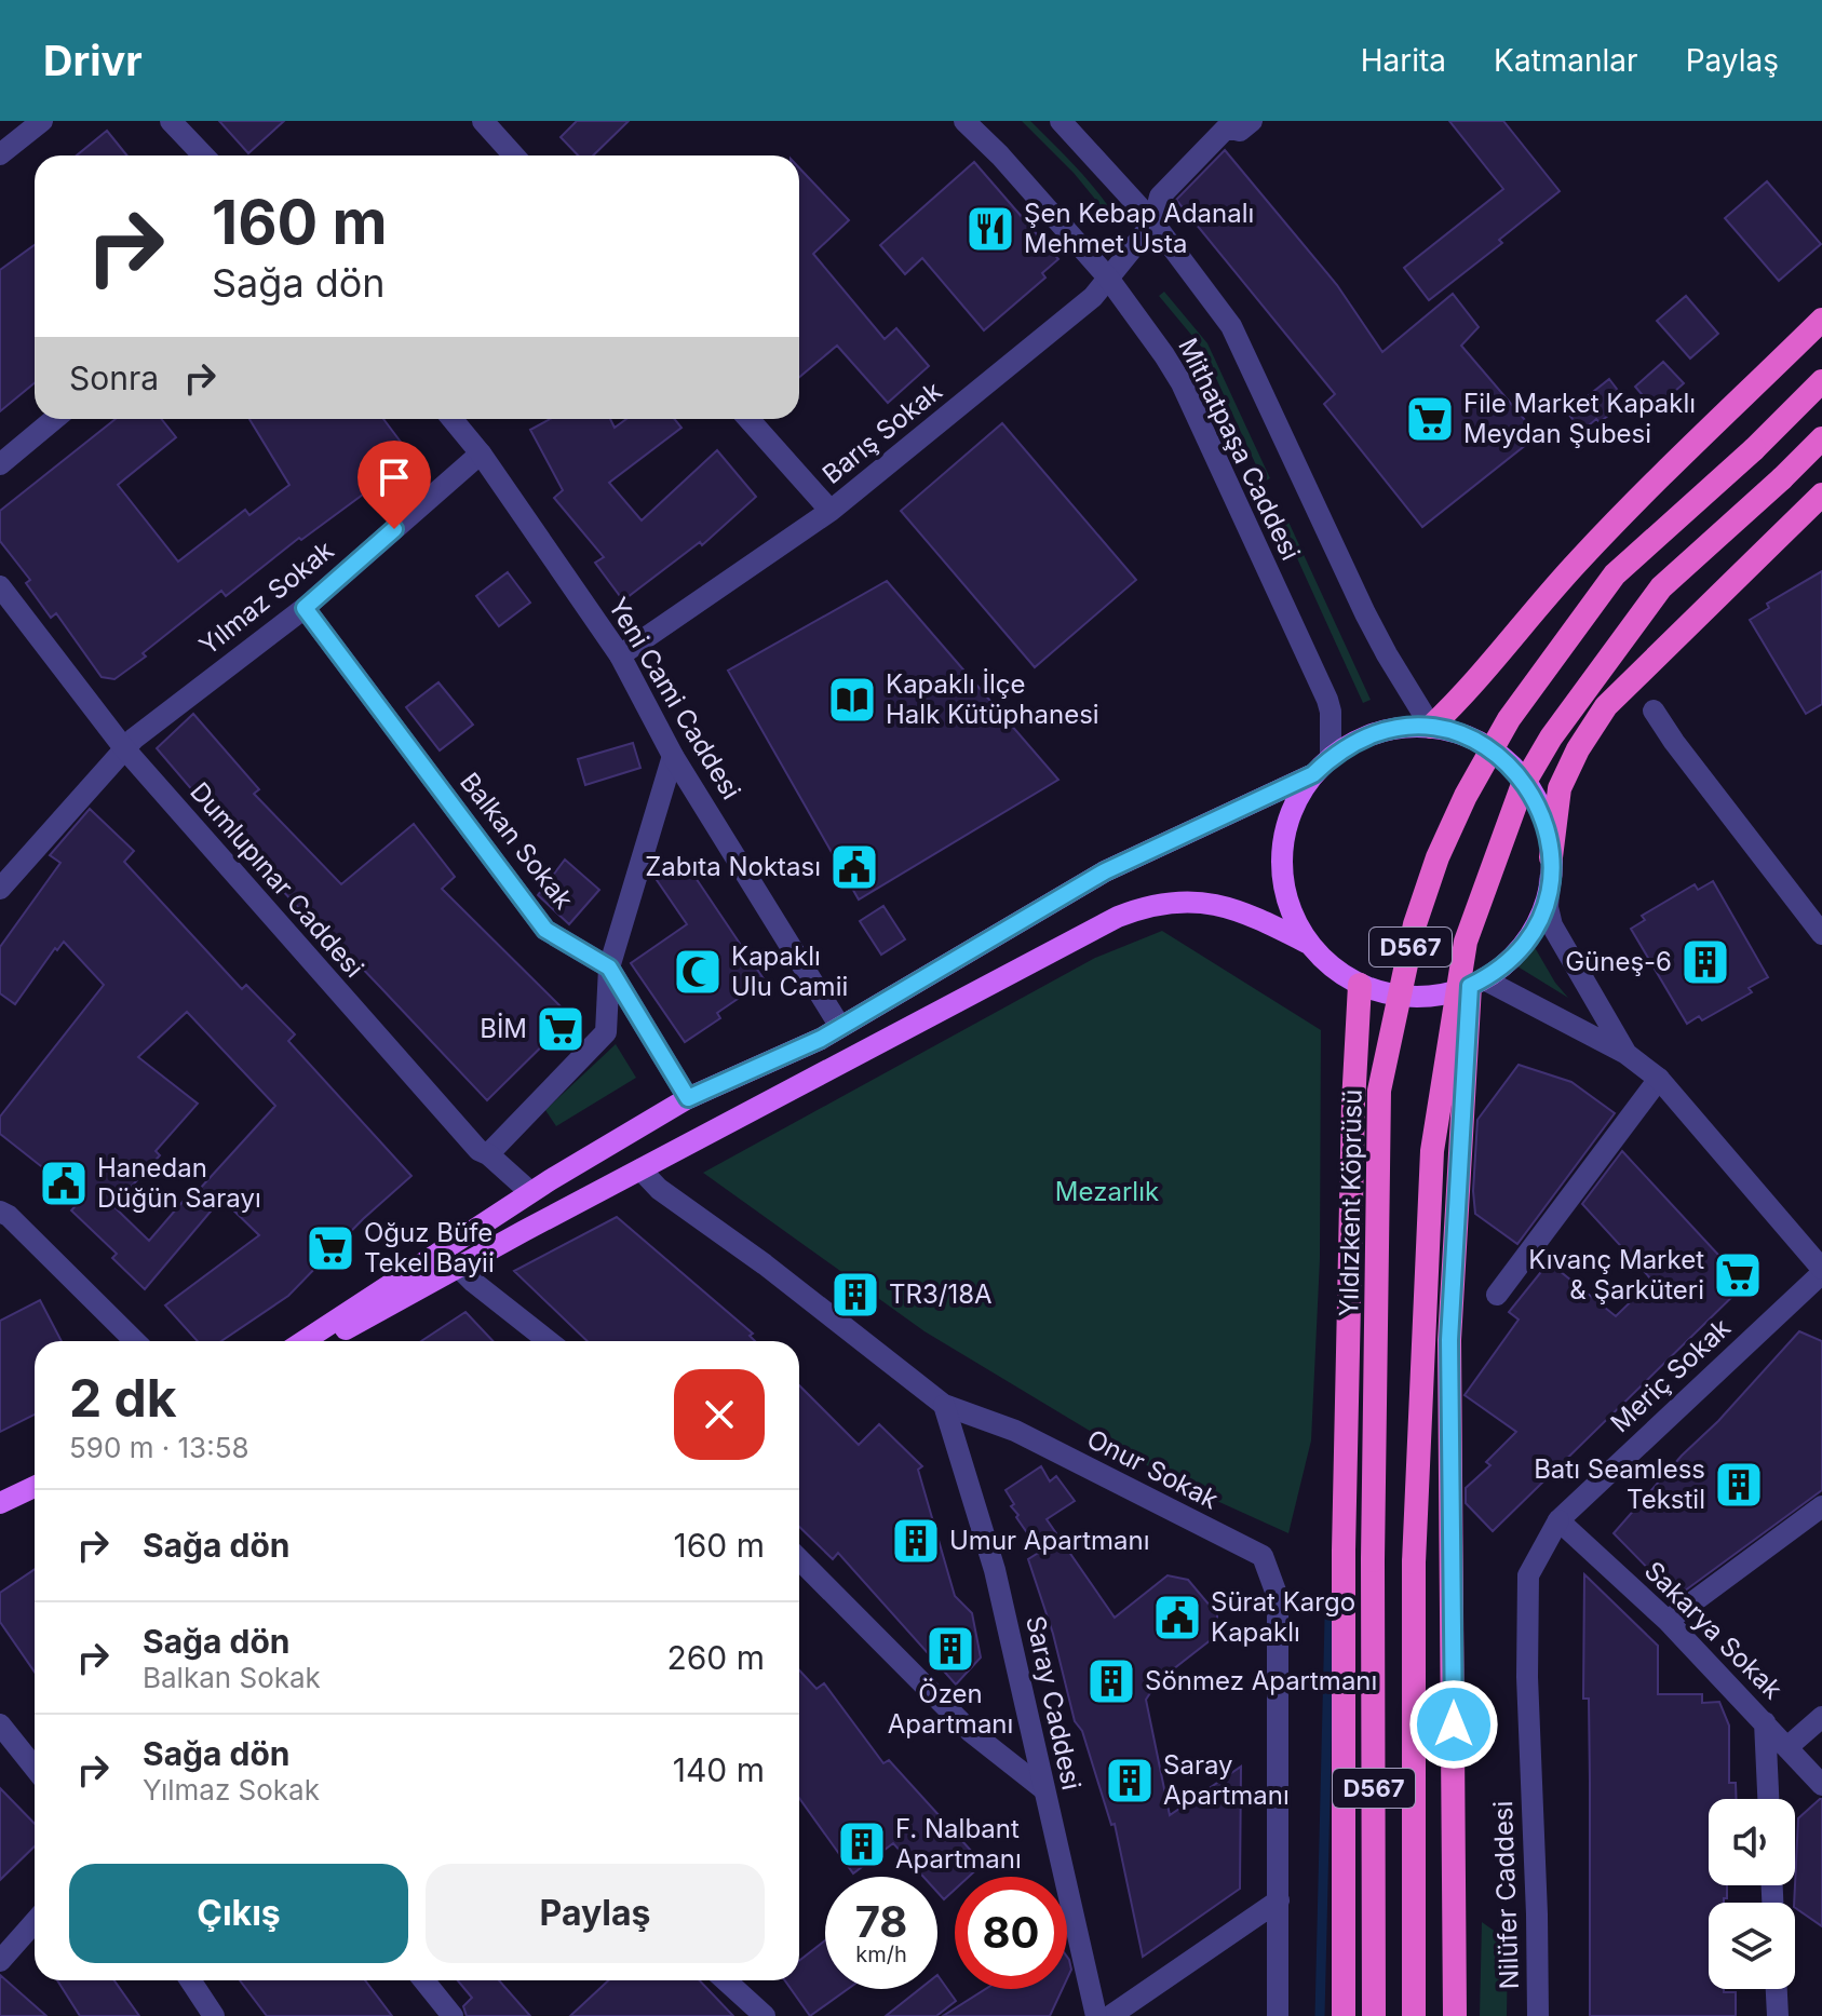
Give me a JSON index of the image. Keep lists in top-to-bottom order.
{
  "streets": {
    "highway": ["D567", "Yıldızkent Köprüsü"],
    "street": [
      "Barış Sokak",
      "Mithatpaşa Caddesi",
      "Yılmaz Sokak",
      "Yeni Cami Caddesi",
      "Balkan Sokak",
      "Dumlupınar Caddesi",
      "Meriç Sokak",
      "Onur Sokak",
      "Sakarya Sokak",
      "Saray Caddesi",
      "Nilüfer Caddesi"
    ]
  },
  "crossings": [
    ["Barış Sokak", "Mithatpaşa Caddesi"],
    ["Barış Sokak", "Yeni Cami Caddesi"],
    ["Yılmaz Sokak", "Yeni Cami Caddesi"],
    ["Yılmaz Sokak", "Balkan Sokak"],
    ["Yılmaz Sokak", "Dumlupınar Caddesi"],
    ["Meriç Sokak", "Sakarya Sokak"],
    ["Meriç Sokak", "Nilüfer Caddesi"],
    ["Onur Sokak", "Saray Caddesi"],
    ["Sakarya Sokak", "Nilüfer Caddesi"]
  ],
  "parks": ["Mezarlık"],
  "places": {
    "restaurant": ["Şen Kebap Adanalı Mehmet Usta"],
    "supermarket": [
      "File Market Kapaklı Meydan Şubesi",
      "BİM",
      "Oğuz Büfe Tekel Bayii",
      "Kıvanç Market & Şarküteri"
    ],
    "library": ["Kapaklı İlçe Halk Kütüphanesi"],
    "public building": ["Zabıta Noktası", "Hanedan Düğün Sarayı", "Sürat Kargo Kapaklı"],
    "building": [
      "Güneş-6",
      "TR3/18A",
      "Batı Seamless Tekstil",
      "Umur Apartmanı",
      "Özen Apartmanı",
      "Sönmez Apartmanı",
      "Saray Apartmanı",
      "F. Nalbant Apartmanı"
    ],
    "mosque": ["Kapaklı Ulu Camii"]
  },
  "page": {
    "header": "Drivr",
    "nav": ["Harita", "Katmanlar", "Paylaş"],
    "turn": ["160 m", "Sağa dön"],
    "then": "Sonra",
    "heading": ["2 dk", "590 m · 13:58"],
    "list": [
      {
        "name": "Sağa dön",
        "value": "160 m"
      },
      {
        "name": "Sağa dön",
        "note": "Balkan Sokak",
        "value": "260 m"
      },
      {
        "name": "Sağa dön",
        "note": "Yılmaz Sokak",
        "value": "140 m"
      }
    ],
    "buttons": ["Çıkış", "Paylaş"],
    "speed": "78 km/h",
    "limit": "80"
  }
}
